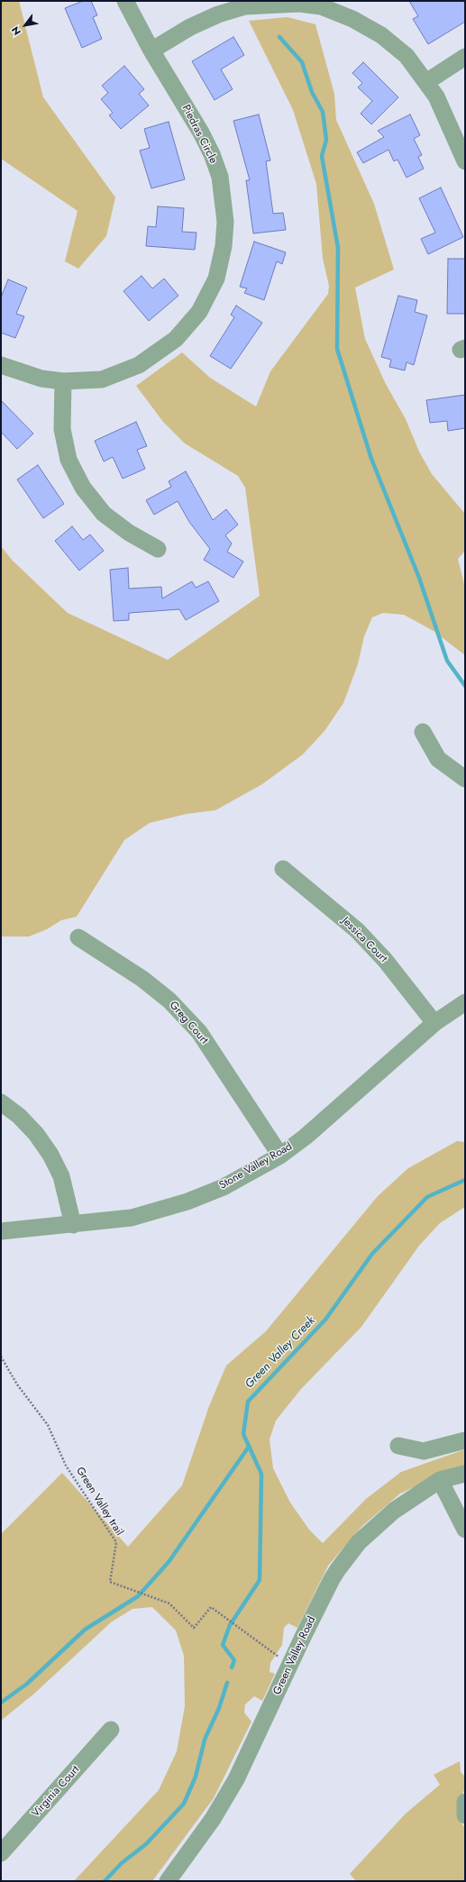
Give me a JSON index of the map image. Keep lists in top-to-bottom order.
{
  "streets": {
    "street": [
      "Piedras Circle",
      "Jessica Court",
      "Greg Court",
      "Stone Valley Road",
      "Green Valley Road",
      "Virginia Court"
    ],
    "path": ["Green Valley trail"]
  },
  "crossings": [
    ["Jessica Court", "Stone Valley Road"],
    ["Greg Court", "Stone Valley Road"],
    ["Green Valley trail", "Green Valley Road"]
  ],
  "water": ["Green Valley Creek"],
  "north": "bottom left"
}
